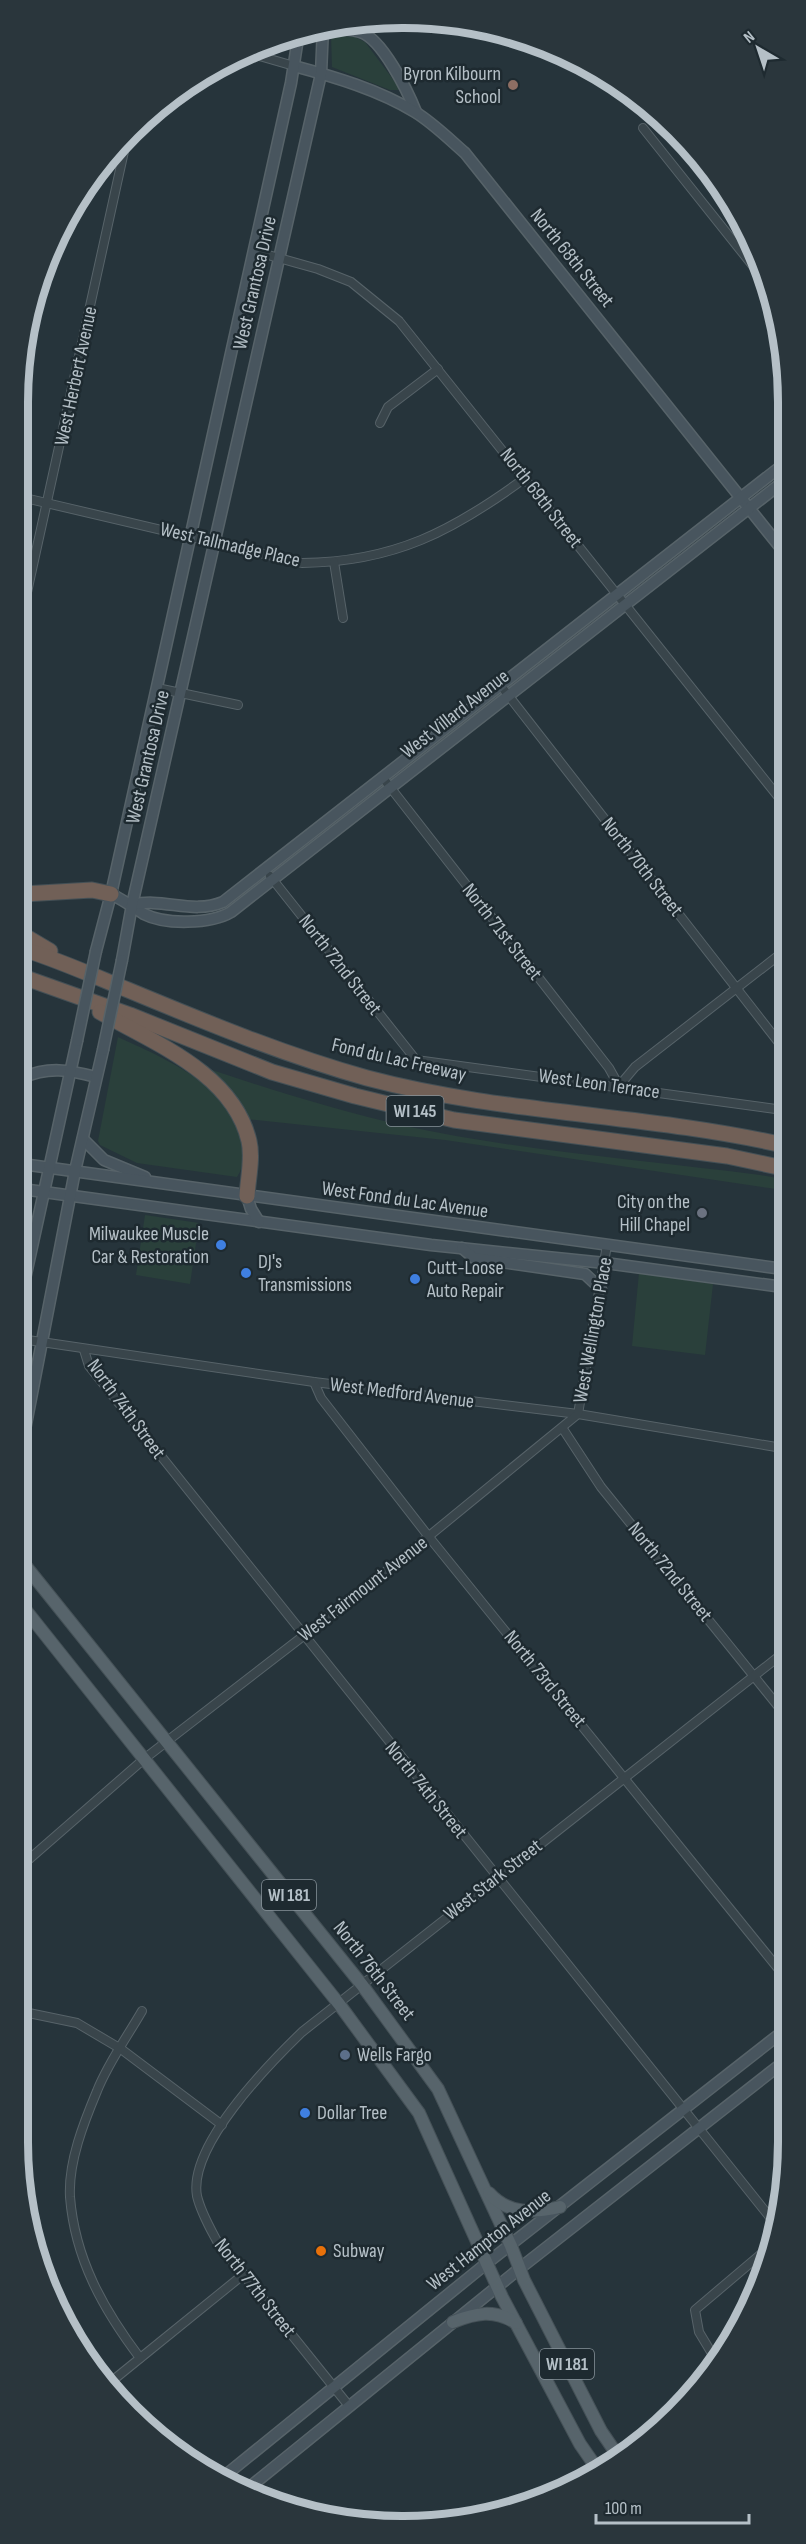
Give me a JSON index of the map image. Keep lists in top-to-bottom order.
{
  "streets": {
    "highway": ["Fond du Lac Freeway", "WI 145"],
    "main road": ["WI 181", "North 76th Street"],
    "street": [
      "North 68th Street",
      "West Grantosa Drive",
      "West Herbert Avenue",
      "North 69th Street",
      "West Tallmadge Place",
      "West Villard Avenue",
      "North 70th Street",
      "North 71st Street",
      "North 72nd Street",
      "West Leon Terrace",
      "West Fond du Lac Avenue",
      "West Wellington Place",
      "West Medford Avenue",
      "North 74th Street",
      "West Fairmount Avenue",
      "North 73rd Street",
      "West Stark Street",
      "West Hampton Avenue",
      "North 77th Street"
    ]
  },
  "crossings": [
    ["North 68th Street", "West Grantosa Drive"],
    ["North 68th Street", "West Villard Avenue"],
    ["West Grantosa Drive", "North 69th Street"],
    ["West Grantosa Drive", "West Tallmadge Place"],
    ["West Grantosa Drive", "West Villard Avenue"],
    ["West Grantosa Drive", "West Fond du Lac Avenue"],
    ["West Grantosa Drive", "West Medford Avenue"],
    ["West Herbert Avenue", "West Tallmadge Place"],
    ["North 69th Street", "West Tallmadge Place"],
    ["North 69th Street", "West Villard Avenue"],
    ["West Villard Avenue", "North 70th Street"],
    ["West Villard Avenue", "North 71st Street"],
    ["West Villard Avenue", "North 72nd Street"],
    ["North 71st Street", "West Leon Terrace"],
    ["North 72nd Street", "West Leon Terrace"],
    ["North 72nd Street", "West Fairmount Avenue"],
    ["North 72nd Street", "West Stark Street"],
    ["West Fond du Lac Avenue", "West Wellington Place"],
    ["West Wellington Place", "West Medford Avenue"],
    ["West Wellington Place", "West Fairmount Avenue"],
    ["West Medford Avenue", "North 74th Street"],
    ["West Medford Avenue", "West Fairmount Avenue"],
    ["West Medford Avenue", "North 73rd Street"],
    ["North 74th Street", "West Fairmount Avenue"],
    ["North 74th Street", "West Stark Street"],
    ["North 74th Street", "West Hampton Avenue"],
    ["West Fairmount Avenue", "North 73rd Street"],
    ["West Fairmount Avenue", "WI 181"],
    ["West Fairmount Avenue", "North 76th Street"],
    ["North 73rd Street", "West Stark Street"],
    ["West Stark Street", "WI 181"],
    ["West Stark Street", "North 76th Street"],
    ["West Stark Street", "North 77th Street"],
    ["WI 181", "West Hampton Avenue"],
    ["North 76th Street", "West Hampton Avenue"],
    ["West Hampton Avenue", "North 77th Street"]
  ],
  "places": [
    "Byron Kilbourn School",
    "City on the Hill Chapel",
    "Milwaukee Muscle Car & Restoration",
    "DJ's Transmissions",
    "Cutt-Loose Auto Repair",
    "Wells Fargo",
    "Dollar Tree",
    "Subway"
  ],
  "scale_bar": "100 m",
  "north": "top left"
}
